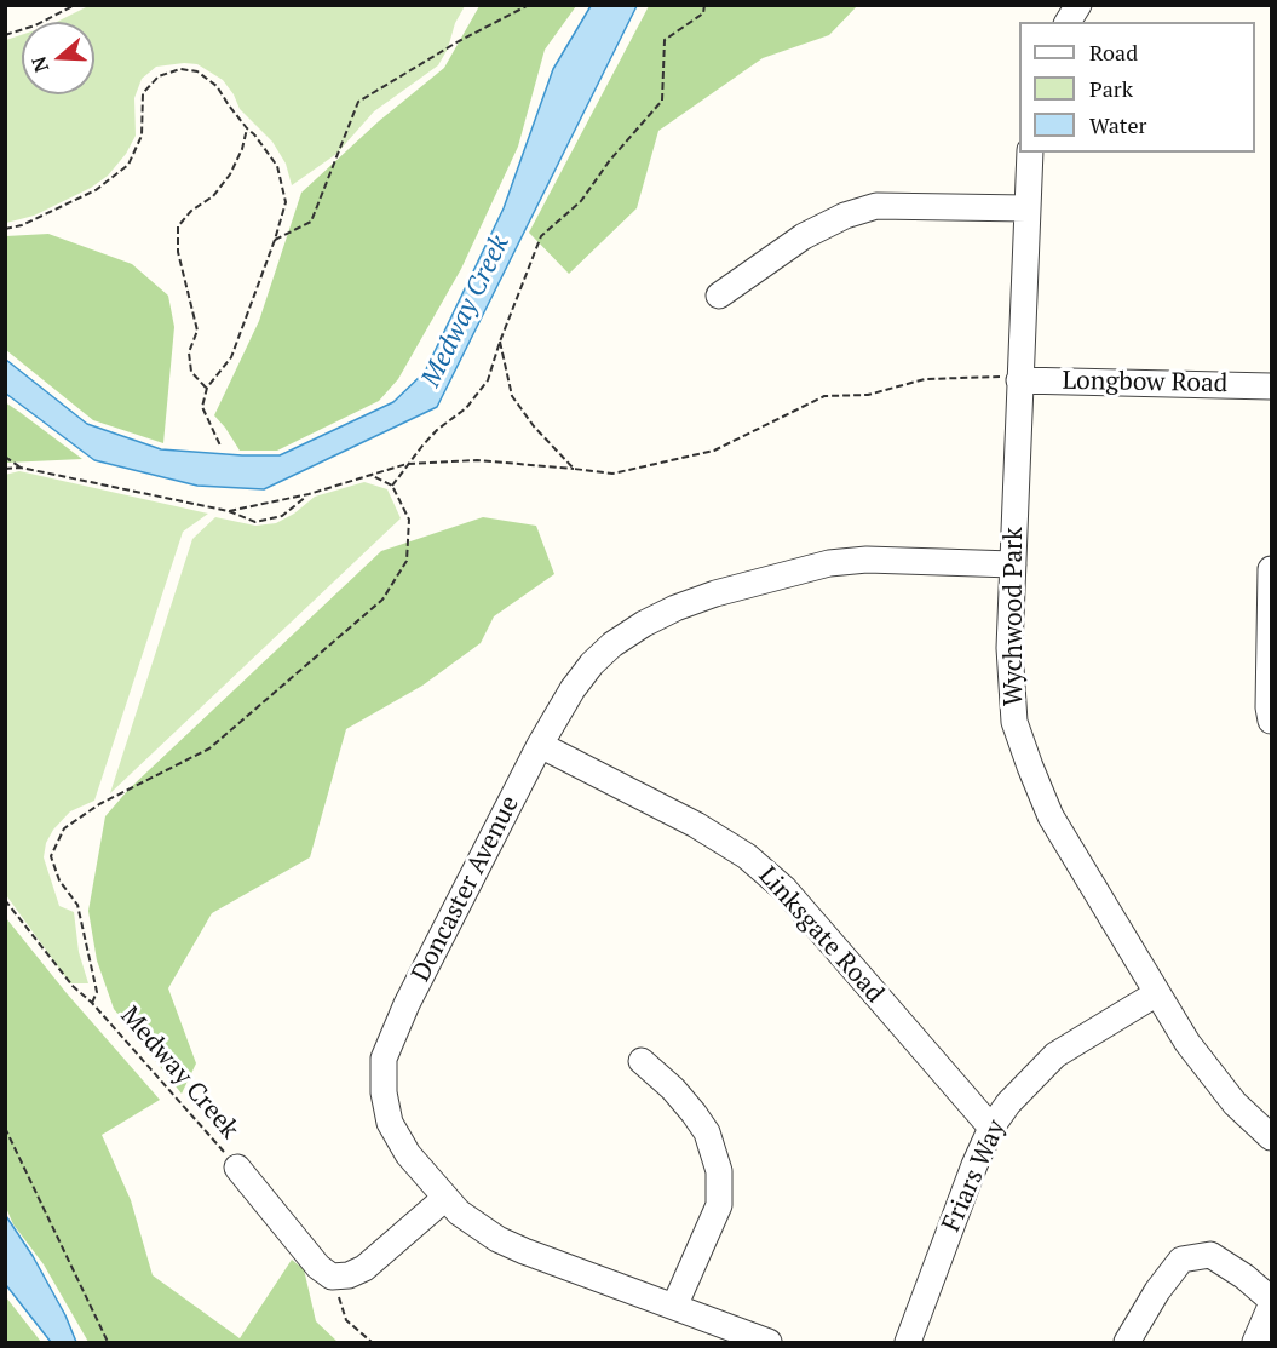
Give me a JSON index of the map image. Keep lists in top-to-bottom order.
{
  "streets": {
    "street": [
      "Longbow Road",
      "Wychwood Park",
      "Doncaster Avenue",
      "Linksgate Road",
      "Friars Way"
    ],
    "path": ["Medway Creek"]
  },
  "crossings": [
    ["Longbow Road", "Wychwood Park"],
    ["Wychwood Park", "Doncaster Avenue"],
    ["Wychwood Park", "Friars Way"],
    ["Doncaster Avenue", "Linksgate Road"],
    ["Linksgate Road", "Friars Way"]
  ],
  "water": ["Medway Creek"],
  "legend": ["Road", "Park", "Water"],
  "north": "left"
}
